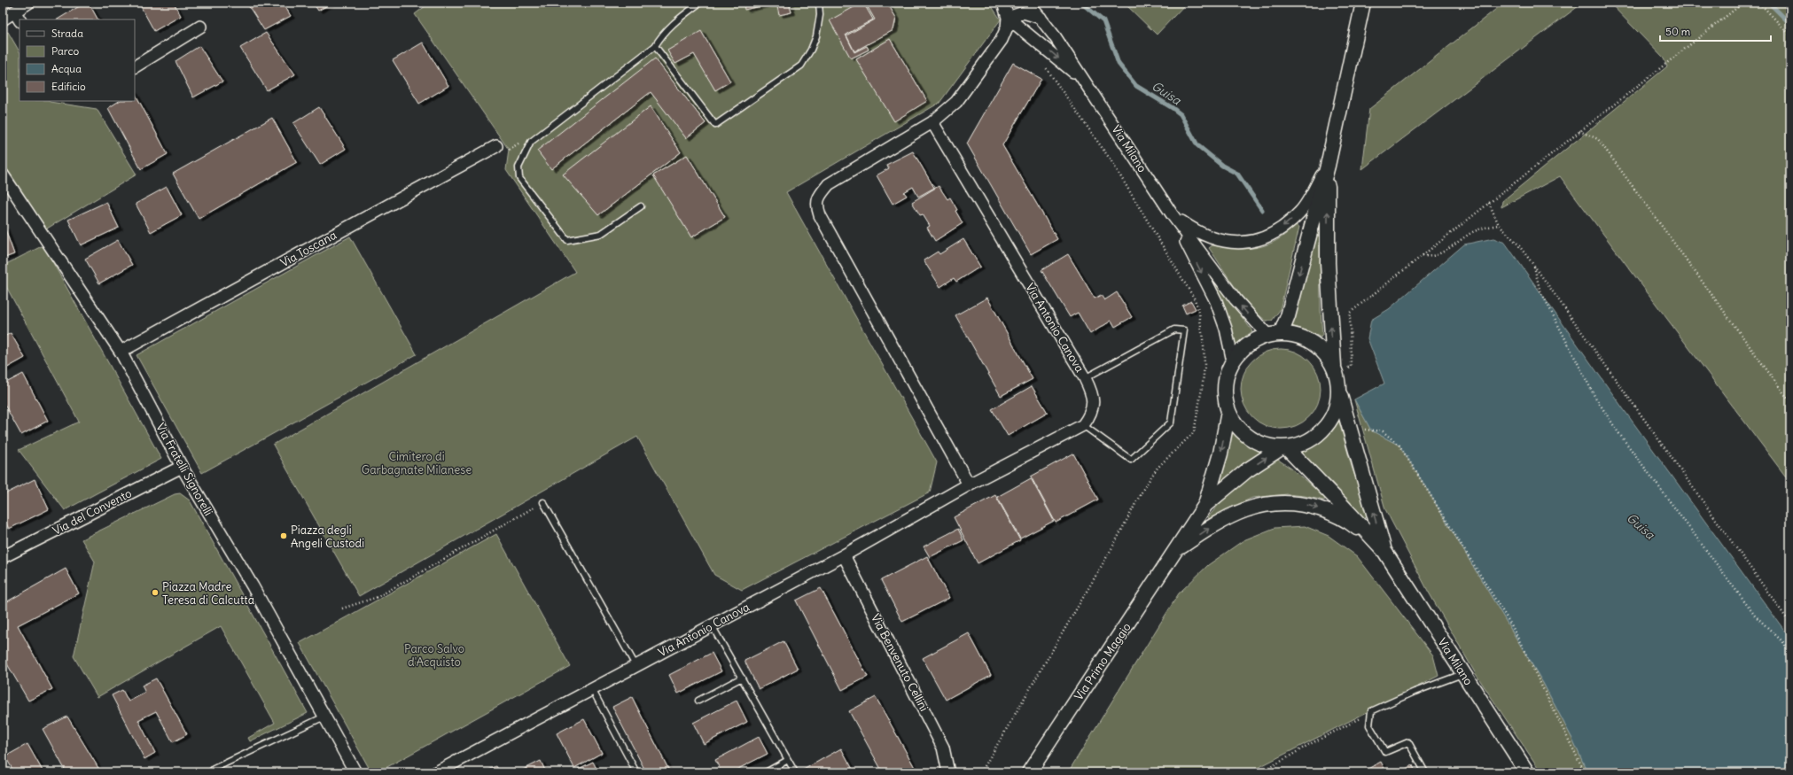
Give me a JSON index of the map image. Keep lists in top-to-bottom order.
{
  "streets": {
    "street": [
      "Via Milano",
      "Via Toscana",
      "Via Antonio Canova",
      "Via Fratelli Signorelli",
      "Via del Convento",
      "Via Primo Maggio",
      "Via Benvenuto Cellini"
    ]
  },
  "crossings": [
    ["Via Milano", "Via Primo Maggio"],
    ["Via Toscana", "Via Fratelli Signorelli"],
    ["Via Antonio Canova", "Via Benvenuto Cellini"],
    ["Via Fratelli Signorelli", "Via del Convento"]
  ],
  "water": ["Guisa"],
  "parks": ["Cimitero di Garbagnate Milanese", "Parco Salvo d'Acquisto"],
  "places": ["Piazza degli Angeli Custodi", "Piazza Madre Teresa di Calcutta"],
  "legend": [
    "Strada",
    "Parco",
    "Acqua",
    "Edificio"
  ],
  "scale_bar": "50 m"
}
